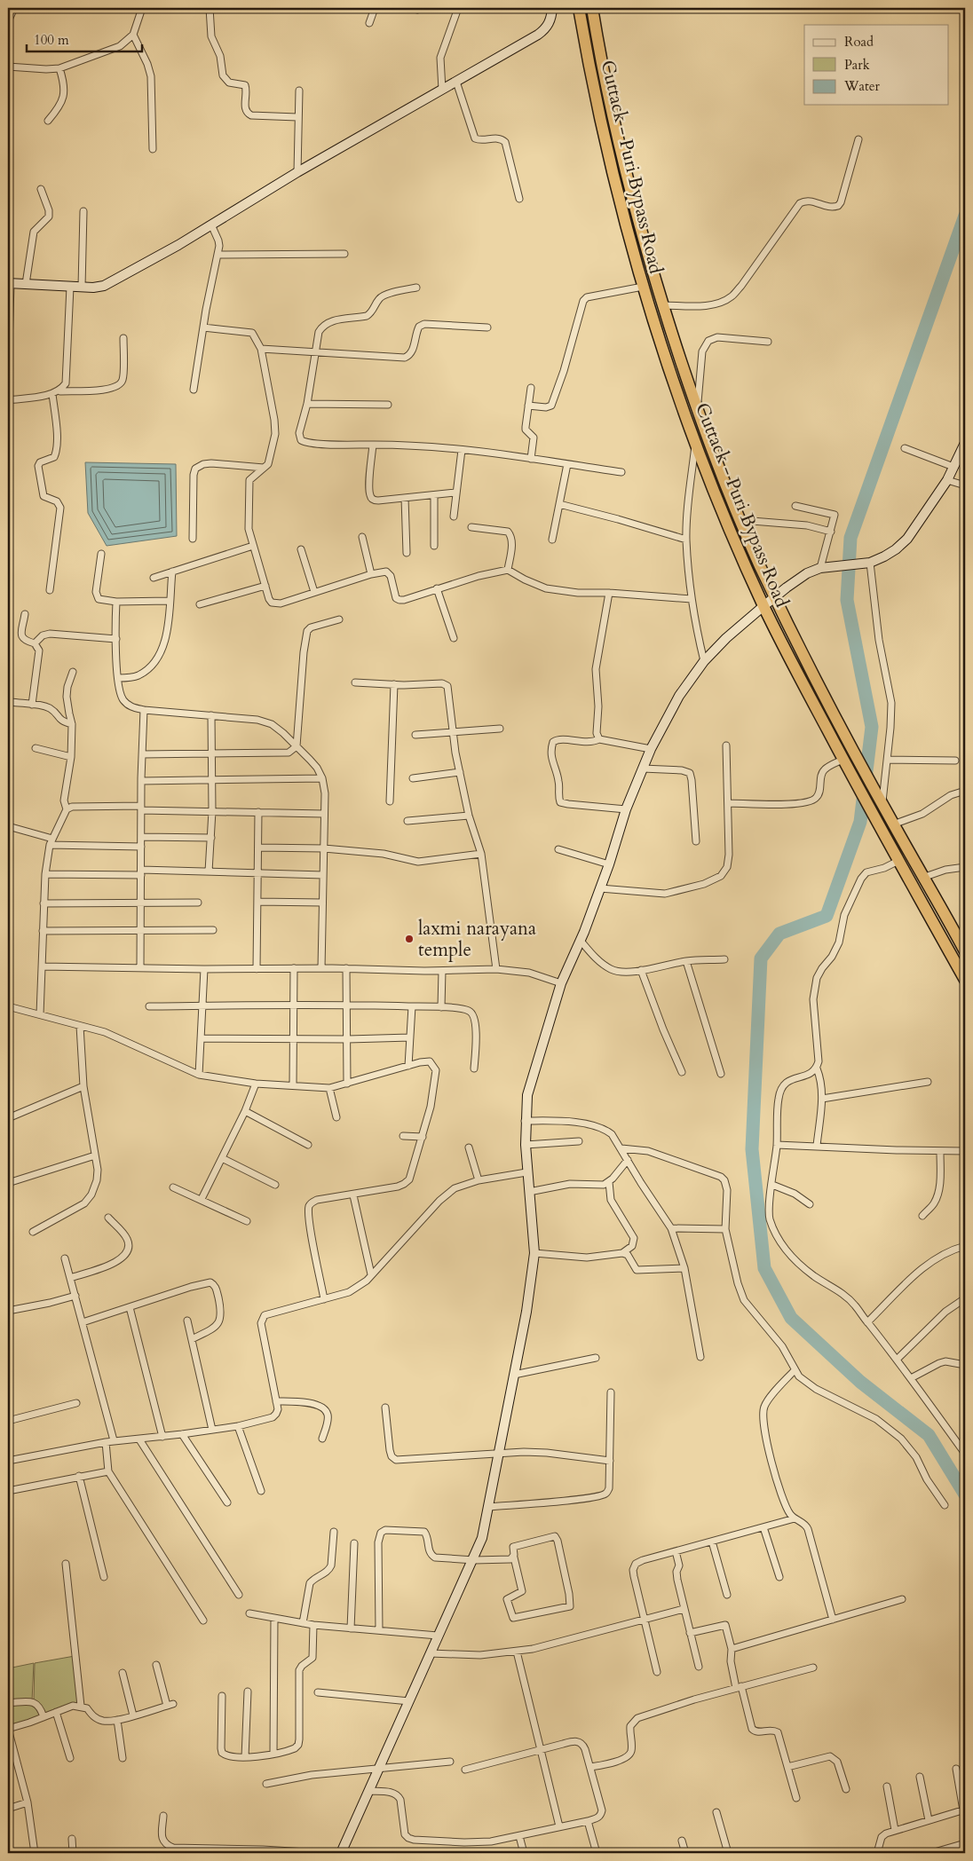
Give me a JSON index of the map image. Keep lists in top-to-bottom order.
{
  "streets": {
    "highway": ["Cuttack - Puri Bypass Road"]
  },
  "places": ["laxmi narayana temple"],
  "legend": ["Road", "Park", "Water"],
  "scale_bar": "100 m"
}
